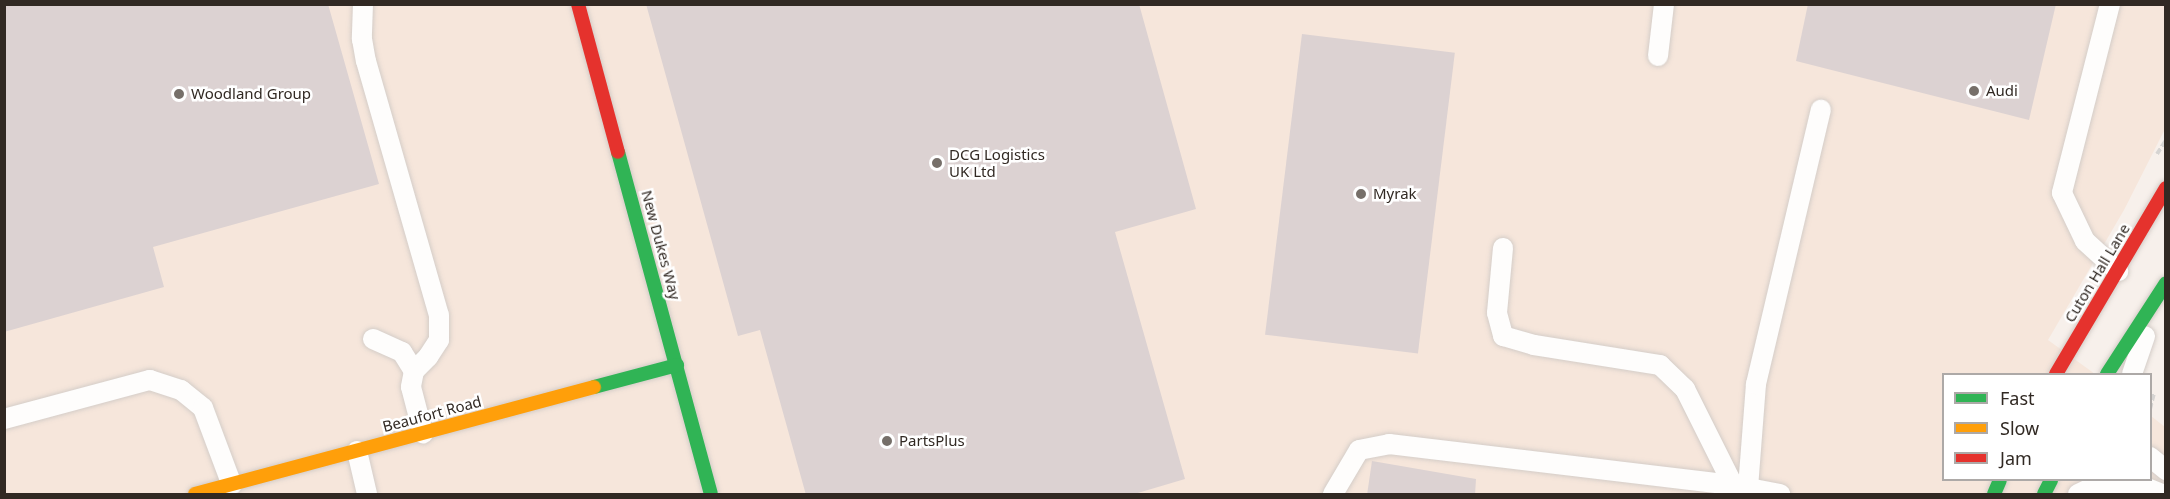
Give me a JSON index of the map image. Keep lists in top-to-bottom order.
{
  "streets": {
    "street": ["New Dukes Way", "Cuton Hall Lane", "Beaufort Road"]
  },
  "crossings": [
    ["New Dukes Way", "Beaufort Road"]
  ],
  "places": [
    "Audi",
    "Woodland Group",
    "DCG Logistics UK Ltd",
    "Myrak",
    "PartsPlus"
  ],
  "legend": ["Fast", "Slow", "Jam"]
}
